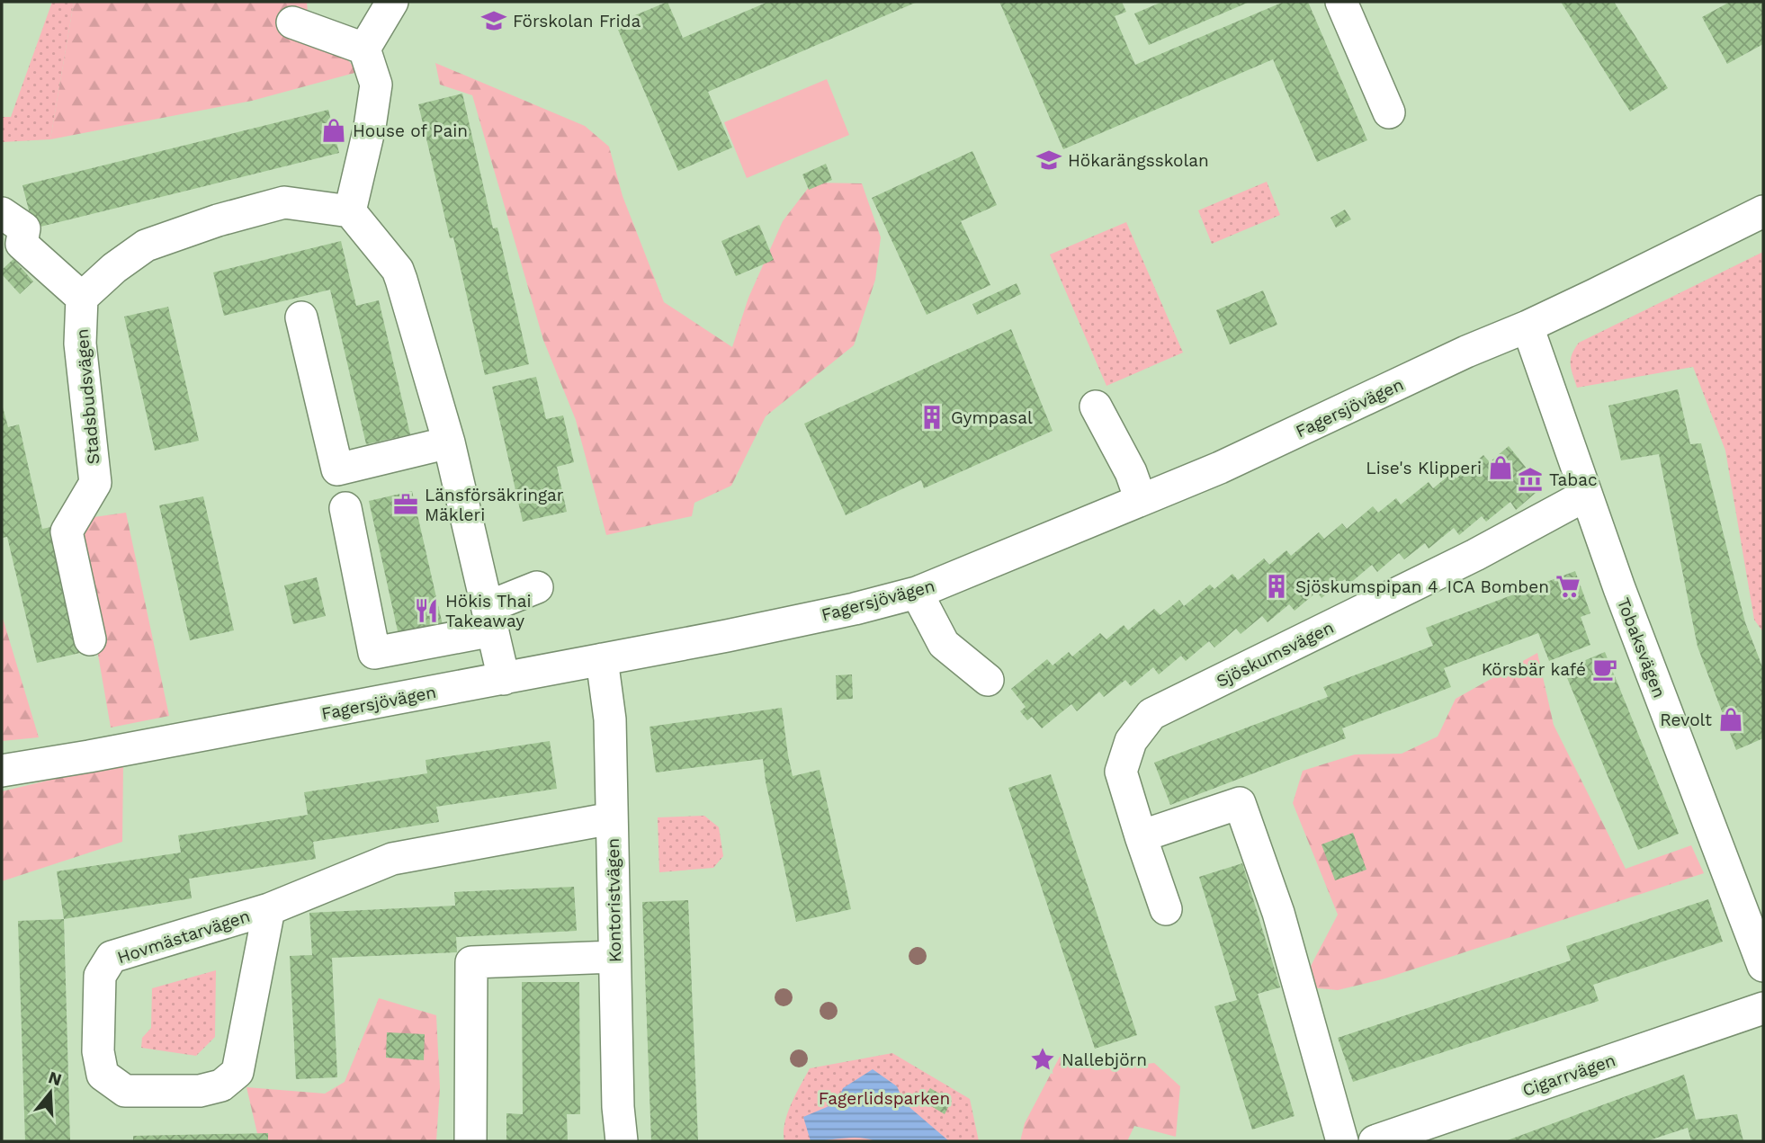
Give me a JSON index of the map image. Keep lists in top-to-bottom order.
{
  "streets": {
    "street": [
      "Stadsbudsvägen",
      "Fagersjövägen",
      "Tobaksvägen",
      "Sjöskumsvägen",
      "Kontoristvägen",
      "Hovmästarvägen",
      "Cigarrvägen"
    ]
  },
  "crossings": [
    ["Fagersjövägen", "Tobaksvägen"],
    ["Fagersjövägen", "Kontoristvägen"],
    ["Tobaksvägen", "Sjöskumsvägen"],
    ["Kontoristvägen", "Hovmästarvägen"]
  ],
  "parks": ["Fagerlidsparken"],
  "places": {
    "school or university": ["Förskolan Frida", "Hökarängsskolan"],
    "shop": ["House of Pain", "Lise's Klipperi", "Revolt"],
    "building": ["Gympasal", "Sjöskumspipan 4"],
    "museum": ["Tabac"],
    "office": ["Länsförsäkringar Mäkleri"],
    "supermarket": ["ICA Bomben"],
    "restaurant": ["Hökis Thai Takeaway"],
    "cafe": ["Körsbär kafé"],
    "place": ["Nallebjörn"]
  },
  "north": "top"
}
